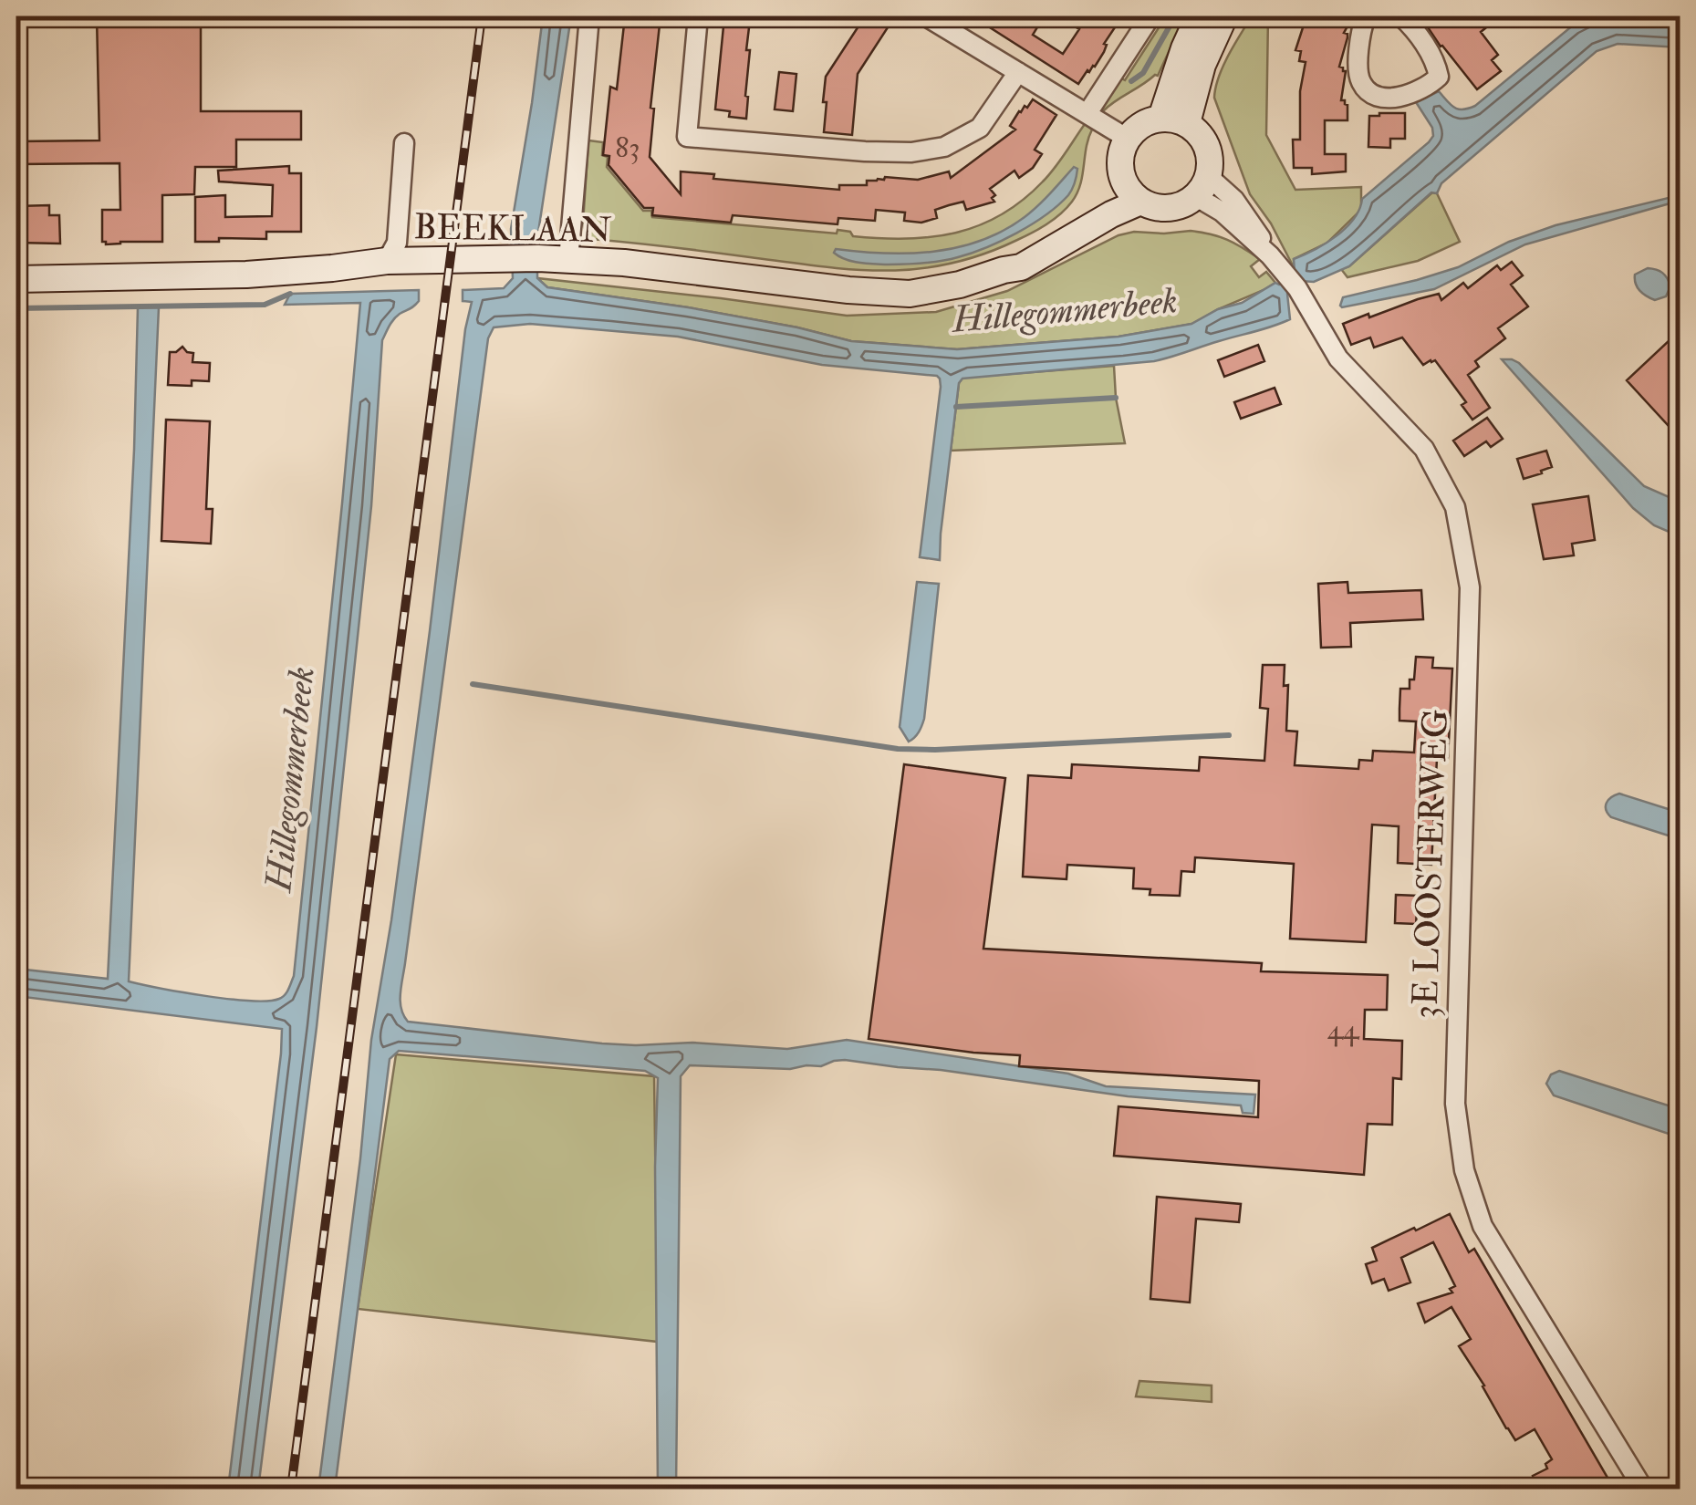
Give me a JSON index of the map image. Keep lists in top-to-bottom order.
{
  "streets": {
    "main road": ["BEEKLAAN"],
    "street": ["3E LOOSTERWEG"]
  },
  "crossings": [
    ["BEEKLAAN", "3E LOOSTERWEG"]
  ],
  "water": ["Hillegommerbeek"],
  "house_numbers": ["83", "44"]
}
